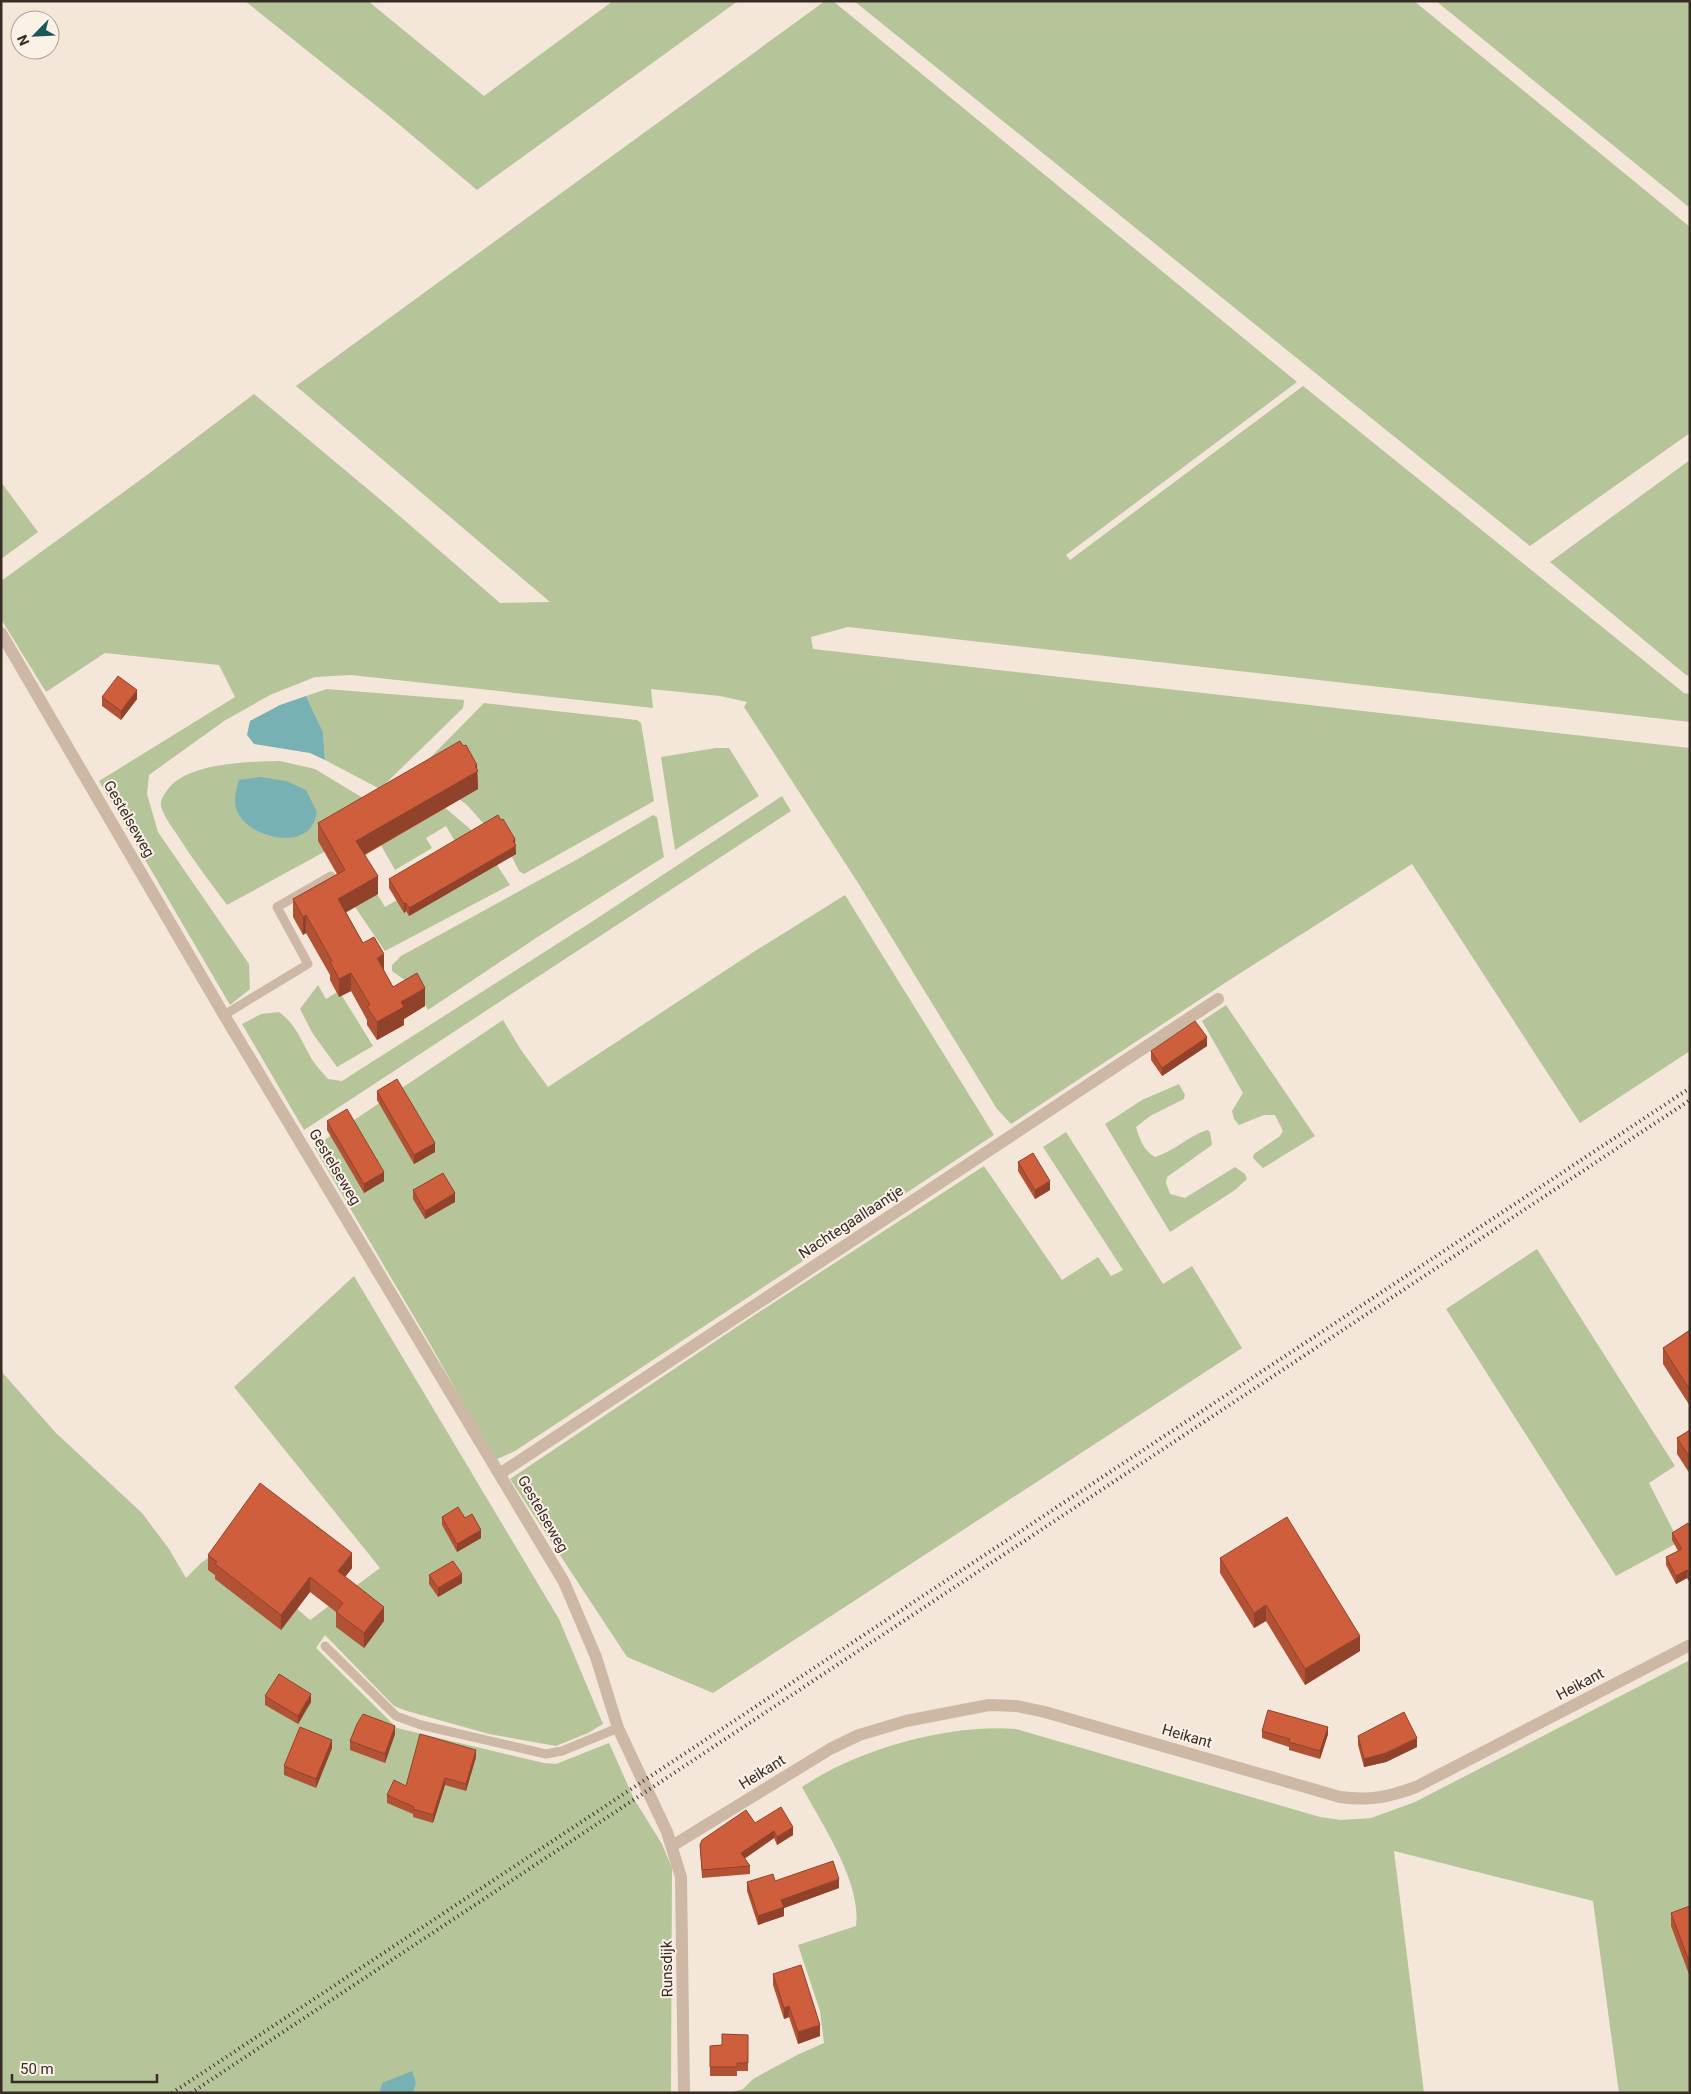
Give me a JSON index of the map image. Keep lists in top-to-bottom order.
{
  "streets": {
    "street": [
      "Gestelseweg",
      "Nachtegaallaantje",
      "Heikant",
      "Runsdijk"
    ]
  },
  "crossings": [
    ["Gestelseweg", "Nachtegaallaantje"],
    ["Gestelseweg", "Heikant"],
    ["Gestelseweg", "Runsdijk"],
    ["Heikant", "Runsdijk"]
  ],
  "scale_bar": "50 m",
  "north": "bottom left"
}
